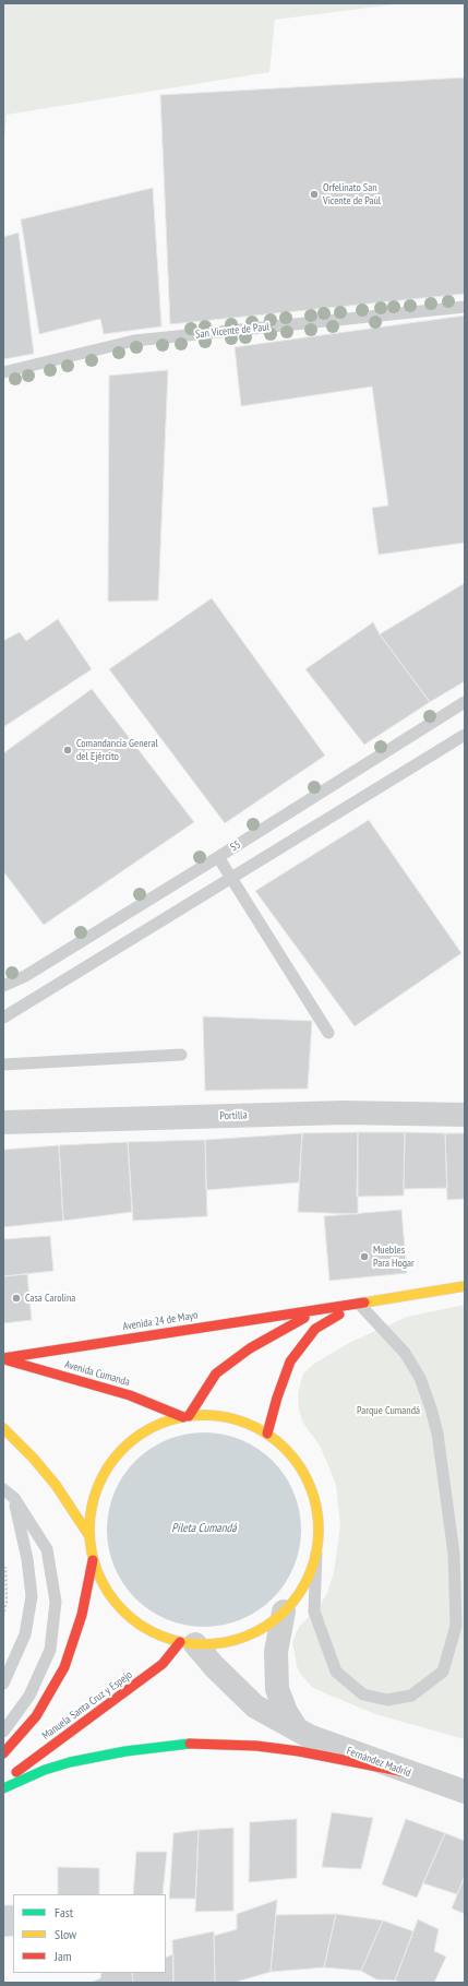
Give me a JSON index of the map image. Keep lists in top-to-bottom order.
{
  "streets": {
    "main road": ["Avenida 24 de Mayo", "Avenida Cumanda", "Manuela Santa Cruz y Espejo"],
    "street": ["Portilla", "Fernández Madrid"],
    "lane": ["San Vicente de Paul", "S5"]
  },
  "crossings": [
    ["Avenida 24 de Mayo", "Avenida Cumanda"],
    ["Manuela Santa Cruz y Espejo", "Fernández Madrid"]
  ],
  "water": ["Pileta Cumandá"],
  "parks": ["Parque Cumandá"],
  "places": [
    "Orfelinato San Vicente de Paúl",
    "Comandancia General del Ejército",
    "Muebles Para Hogar",
    "Casa Carolina"
  ],
  "legend": ["Fast", "Slow", "Jam"]
}
